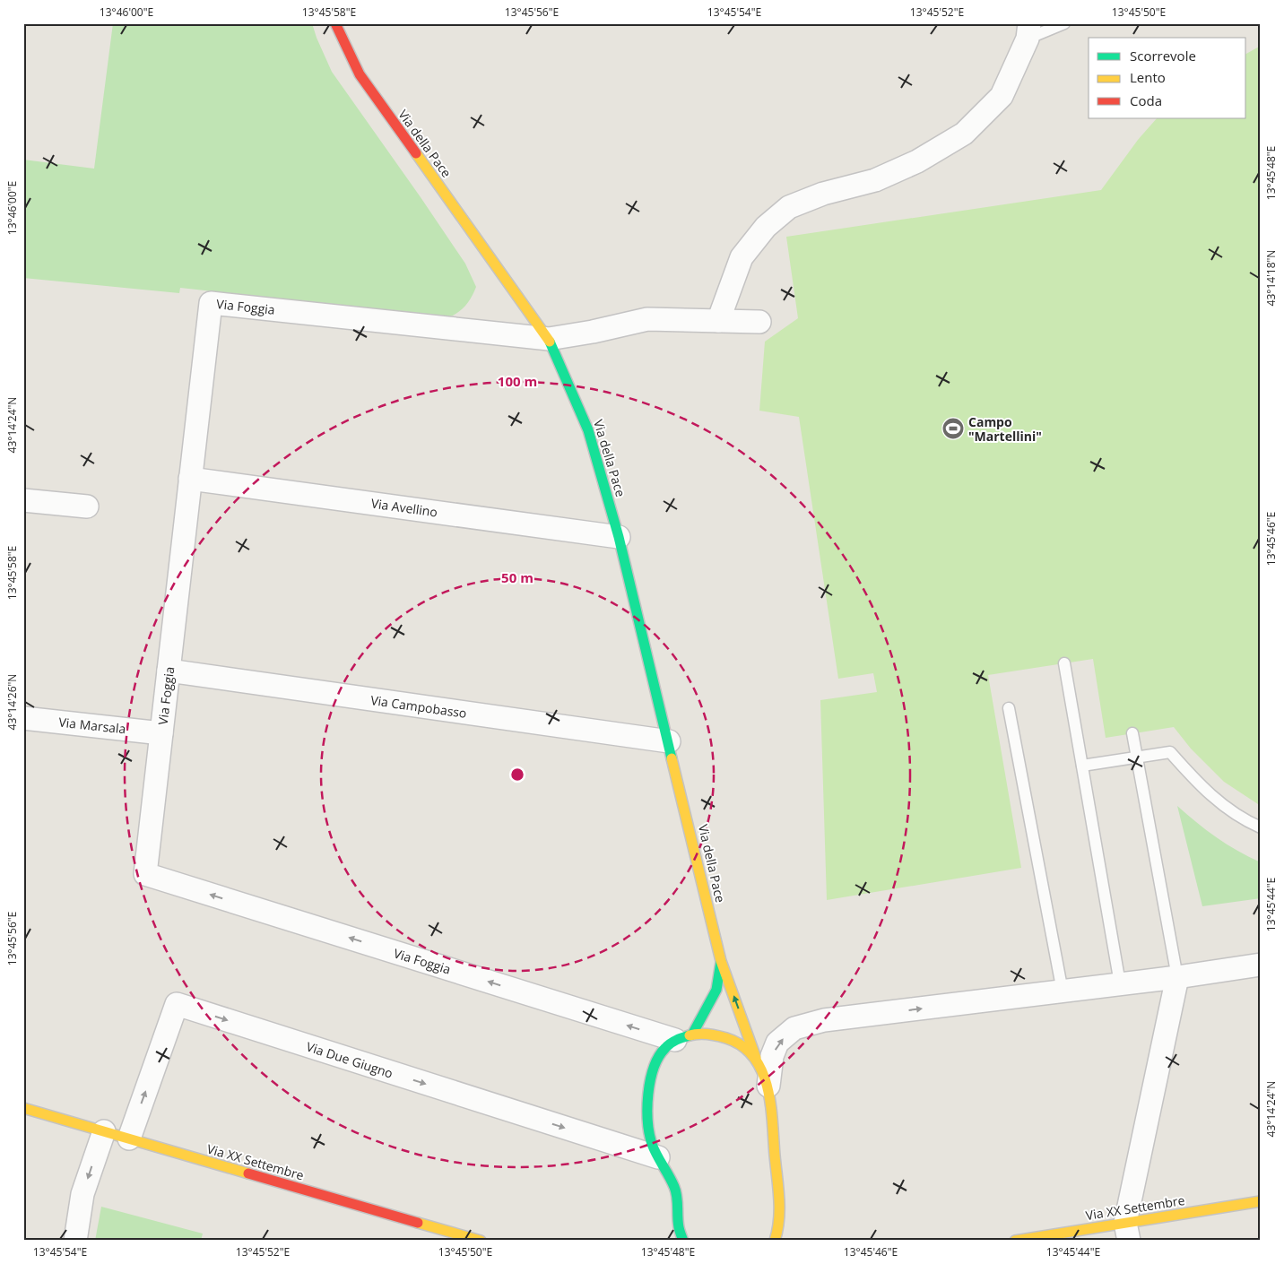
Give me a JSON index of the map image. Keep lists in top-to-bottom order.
{
  "streets": {
    "main road": ["Via della Pace", "Via XX Settembre"],
    "street": [
      "Via Foggia",
      "Via Avellino",
      "Via Campobasso",
      "Via Marsala",
      "Via Due Giugno"
    ]
  },
  "crossings": [
    ["Via della Pace", "Via Foggia"],
    ["Via della Pace", "Via Avellino"],
    ["Via della Pace", "Via Campobasso"],
    ["Via della Pace", "Via Due Giugno"],
    ["Via Foggia", "Via Avellino"],
    ["Via Foggia", "Via Campobasso"],
    ["Via Foggia", "Via Marsala"],
    ["Via Due Giugno", "Via XX Settembre"]
  ],
  "one_way": ["Via Foggia", "Via Due Giugno"],
  "places": {
    "sports": ["Campo \"Martellini\""]
  },
  "legend": ["Scorrevole", "Lento", "Coda"],
  "coordinates": [
    "13°46'00\"E",
    "13°45'58\"E",
    "13°45'56\"E",
    "13°45'54\"E",
    "13°45'52\"E",
    "13°45'50\"E",
    "13°45'48\"E",
    "43°14'18\"N",
    "43°14'24\"N",
    "13°45'46\"E",
    "43°14'26\"N",
    "13°45'44\"E"
  ],
  "rings": ["100 m", "50 m"]
}
